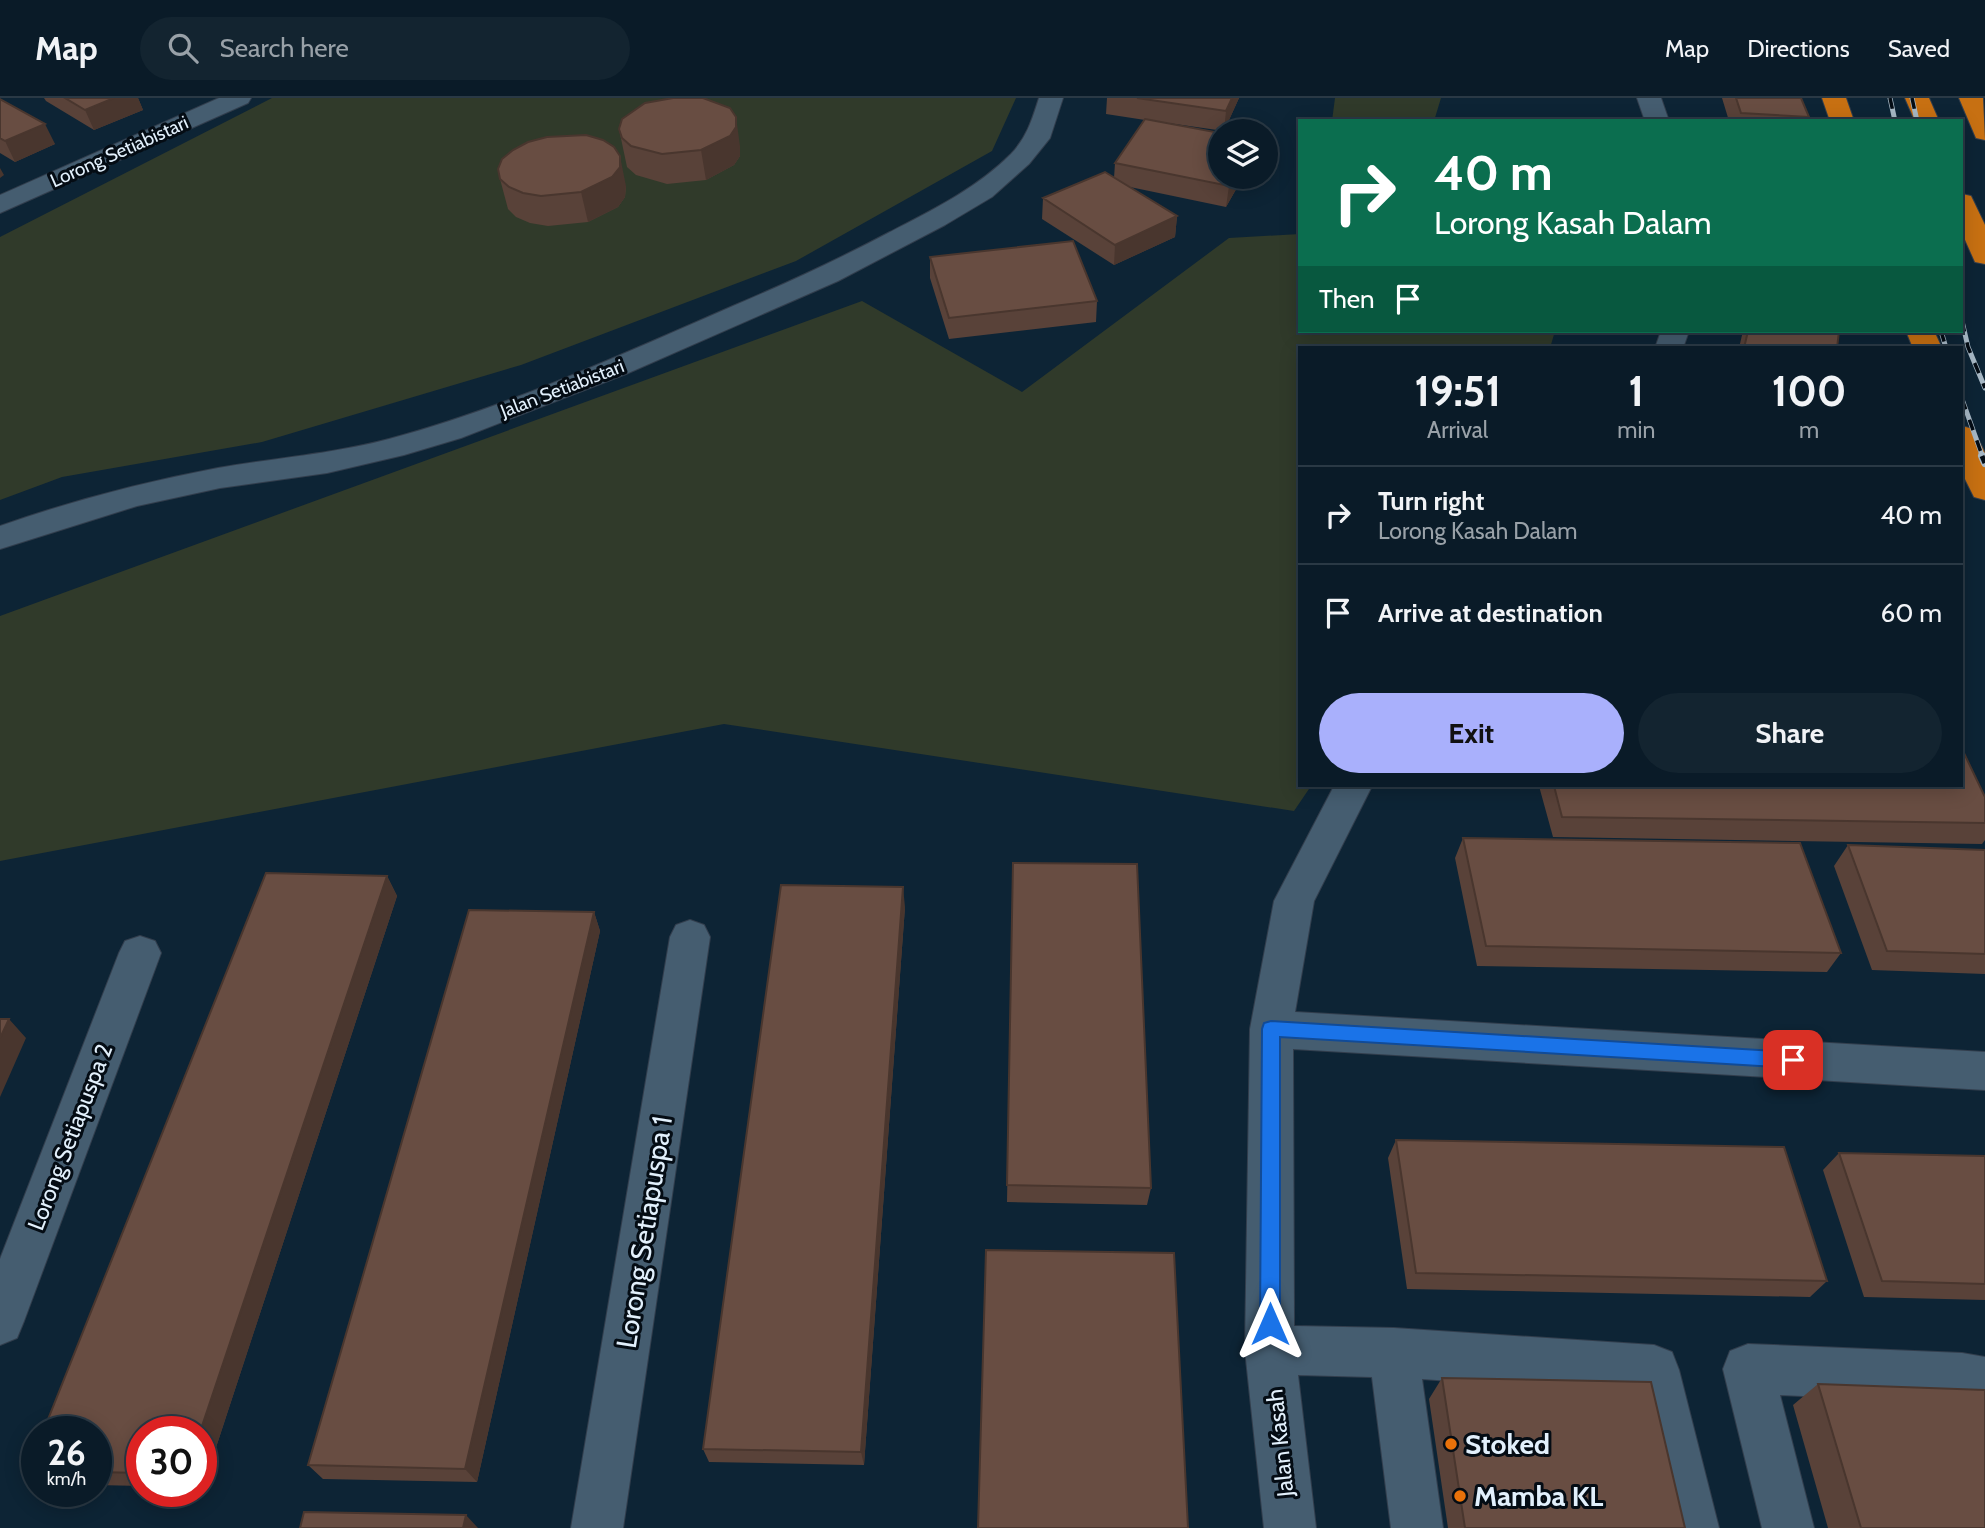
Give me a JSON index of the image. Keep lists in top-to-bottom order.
{
  "streets": {
    "street": [
      "Lorong Setiabistari",
      "Jalan Setiabistari",
      "Lorong Setiapuspa 2",
      "Lorong Setiapuspa 1",
      "Jalan Kasah"
    ]
  },
  "places": ["Stoked", "Mamba KL"],
  "page": {
    "header": "Map",
    "search": "Search here",
    "nav": ["Map", "Directions", "Saved"],
    "turn": ["40 m", "Lorong Kasah Dalam"],
    "then": "Then",
    "eta": [
      "19:51",
      "Arrival",
      "1",
      "min",
      "100",
      "m"
    ],
    "list": [
      {
        "name": "Turn right",
        "note": "Lorong Kasah Dalam",
        "value": "40 m"
      },
      {
        "name": "Arrive at destination",
        "value": "60 m"
      }
    ],
    "buttons": ["Exit", "Share"],
    "speed": "26 km/h",
    "limit": "30"
  }
}
